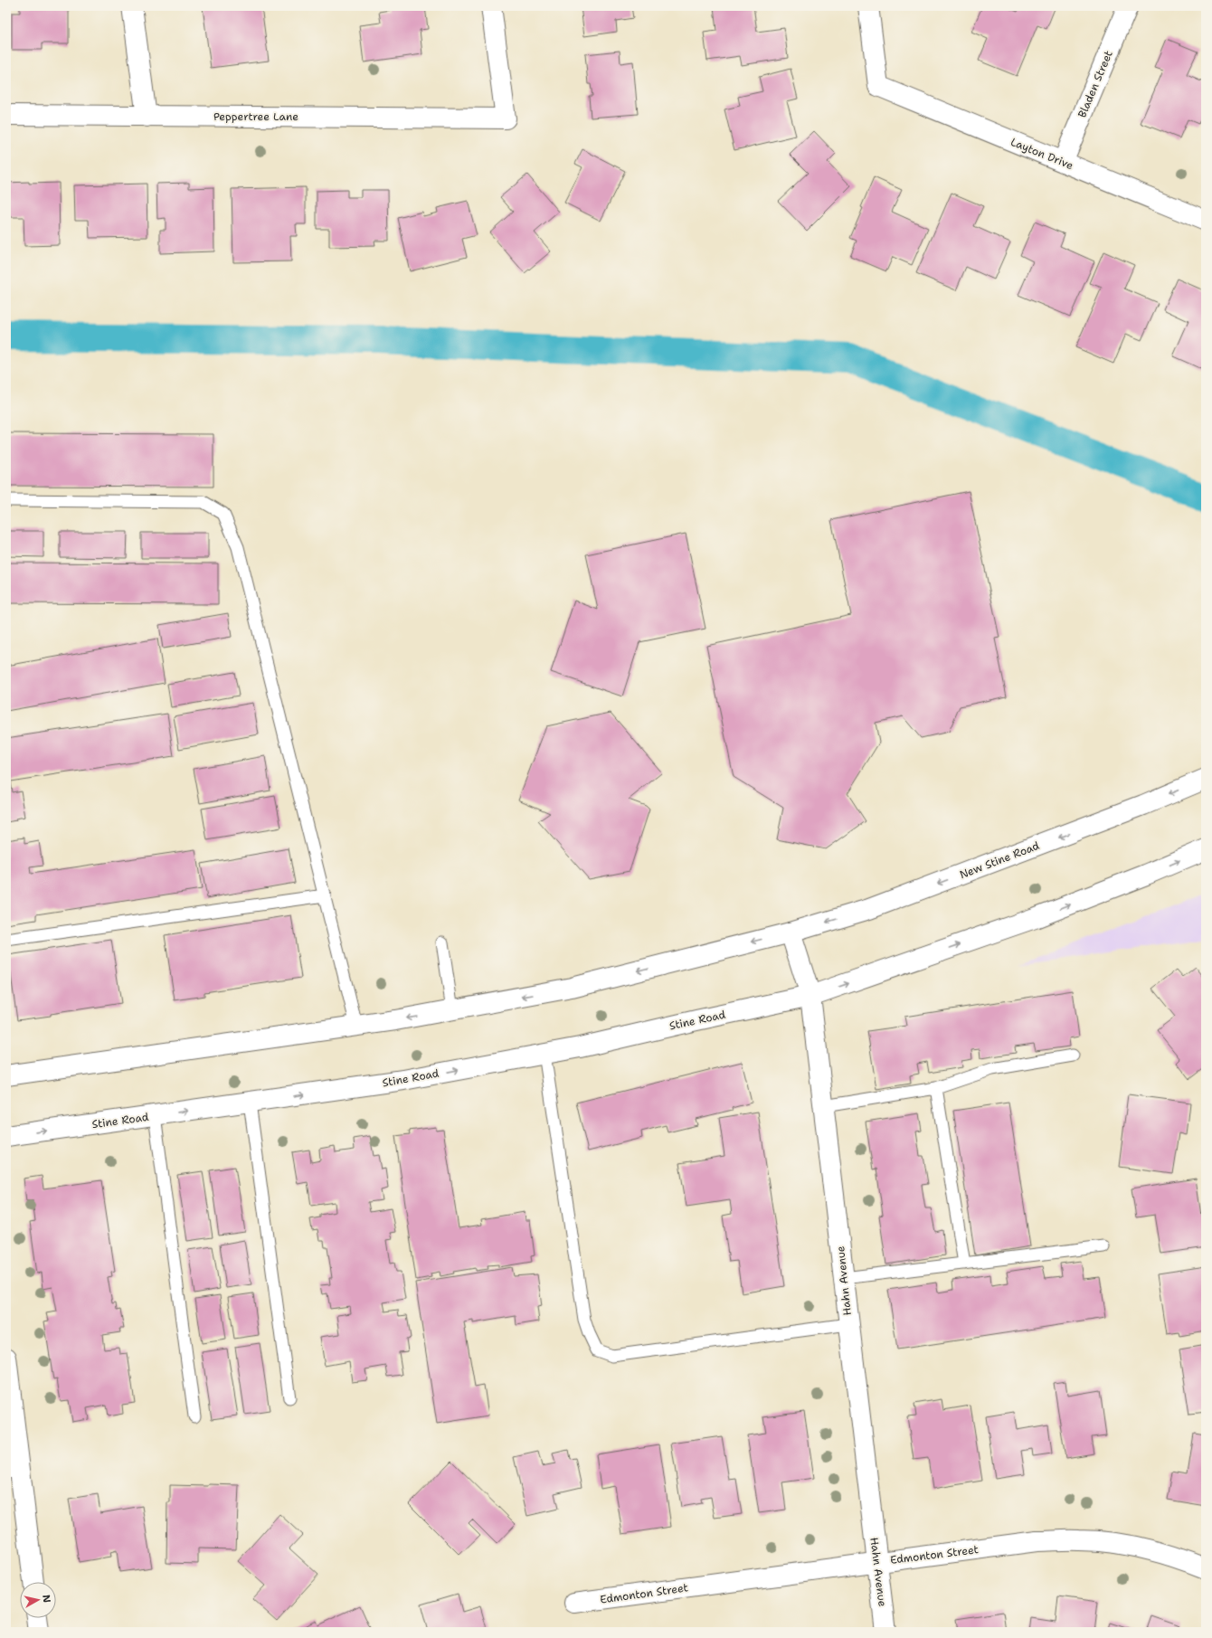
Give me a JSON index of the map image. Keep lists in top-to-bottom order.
{
  "streets": {
    "street": [
      "Bladen Street",
      "Peppertree Lane",
      "Layton Drive",
      "New Stine Road",
      "Stine Road",
      "Hahn Avenue",
      "Edmonton Street"
    ]
  },
  "crossings": [
    ["Bladen Street", "Layton Drive"],
    ["New Stine Road", "Hahn Avenue"],
    ["Stine Road", "Hahn Avenue"],
    ["Hahn Avenue", "Edmonton Street"]
  ],
  "north": "right"
}
